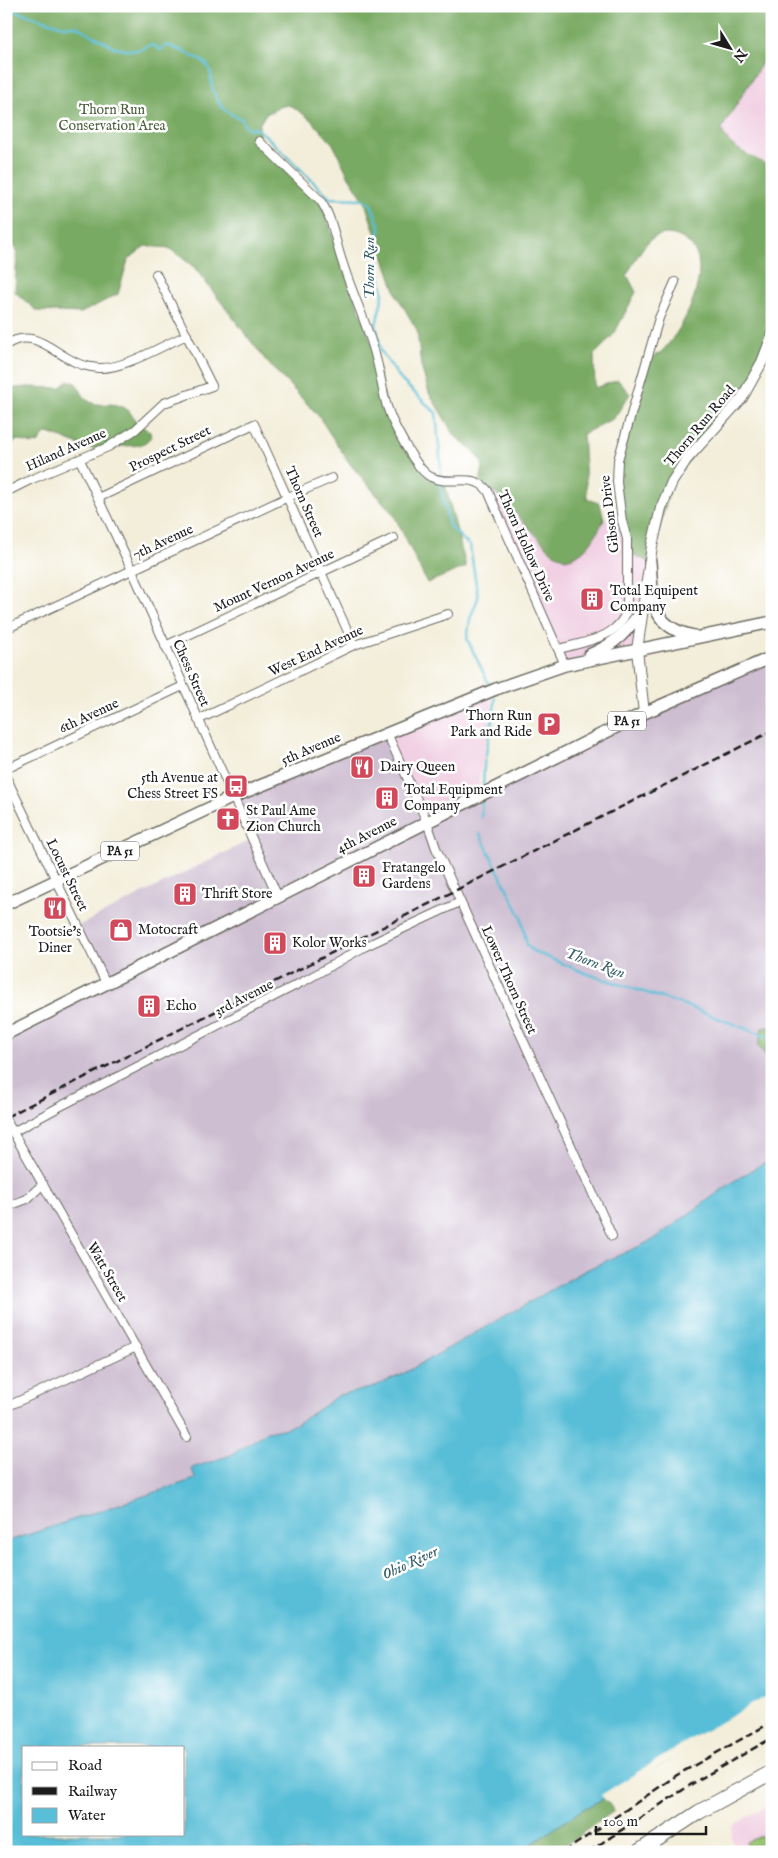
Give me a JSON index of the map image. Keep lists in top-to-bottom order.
{
  "streets": {
    "main road": ["PA 51", "5th Avenue", "4th Avenue"],
    "street": [
      "Thorn Run Road",
      "Prospect Street",
      "Hiland Avenue",
      "Thorn Street",
      "Gibson Drive",
      "7th Avenue",
      "Thorn Hollow Drive",
      "Mount Vernon Avenue",
      "West End Avenue",
      "Chess Street",
      "6th Avenue",
      "Locust Street",
      "Lower Thorn Street",
      "3rd Avenue",
      "Watt Street"
    ]
  },
  "crossings": [
    ["Thorn Run Road", "PA 51"],
    ["Thorn Run Road", "5th Avenue"],
    ["Thorn Run Road", "4th Avenue"],
    ["Prospect Street", "Thorn Street"],
    ["Prospect Street", "Chess Street"],
    ["Hiland Avenue", "Chess Street"],
    ["Thorn Street", "7th Avenue"],
    ["Thorn Street", "Mount Vernon Avenue"],
    ["Thorn Street", "West End Avenue"],
    ["Gibson Drive", "Thorn Hollow Drive"],
    ["7th Avenue", "Chess Street"],
    ["Thorn Hollow Drive", "5th Avenue"],
    ["Mount Vernon Avenue", "Chess Street"],
    ["West End Avenue", "Chess Street"],
    ["Chess Street", "6th Avenue"],
    ["Chess Street", "5th Avenue"],
    ["Chess Street", "4th Avenue"],
    ["PA 51", "5th Avenue"],
    ["5th Avenue", "Locust Street"],
    ["5th Avenue", "Lower Thorn Street"],
    ["4th Avenue", "Locust Street"],
    ["4th Avenue", "Lower Thorn Street"],
    ["Lower Thorn Street", "3rd Avenue"],
    ["3rd Avenue", "Watt Street"]
  ],
  "water": ["Thorn Run", "Ohio River"],
  "parks": ["Thorn Run Conservation Area"],
  "places": {
    "building": [
      "Total Equipent Company",
      "Total Equipment Company",
      "Fratangelo Gardens",
      "Thrift Store",
      "Kolor Works",
      "Echo"
    ],
    "parking": ["Thorn Run Park and Ride"],
    "restaurant": ["Dairy Queen", "Tootsie's Diner"],
    "bus stop": ["5th Avenue at Chess Street FS"],
    "church": ["St Paul Ame Zion Church"],
    "shop": ["Motocraft"]
  },
  "legend": ["Road", "Railway", "Water"],
  "scale_bar": "100 m",
  "north": "bottom right"
}
